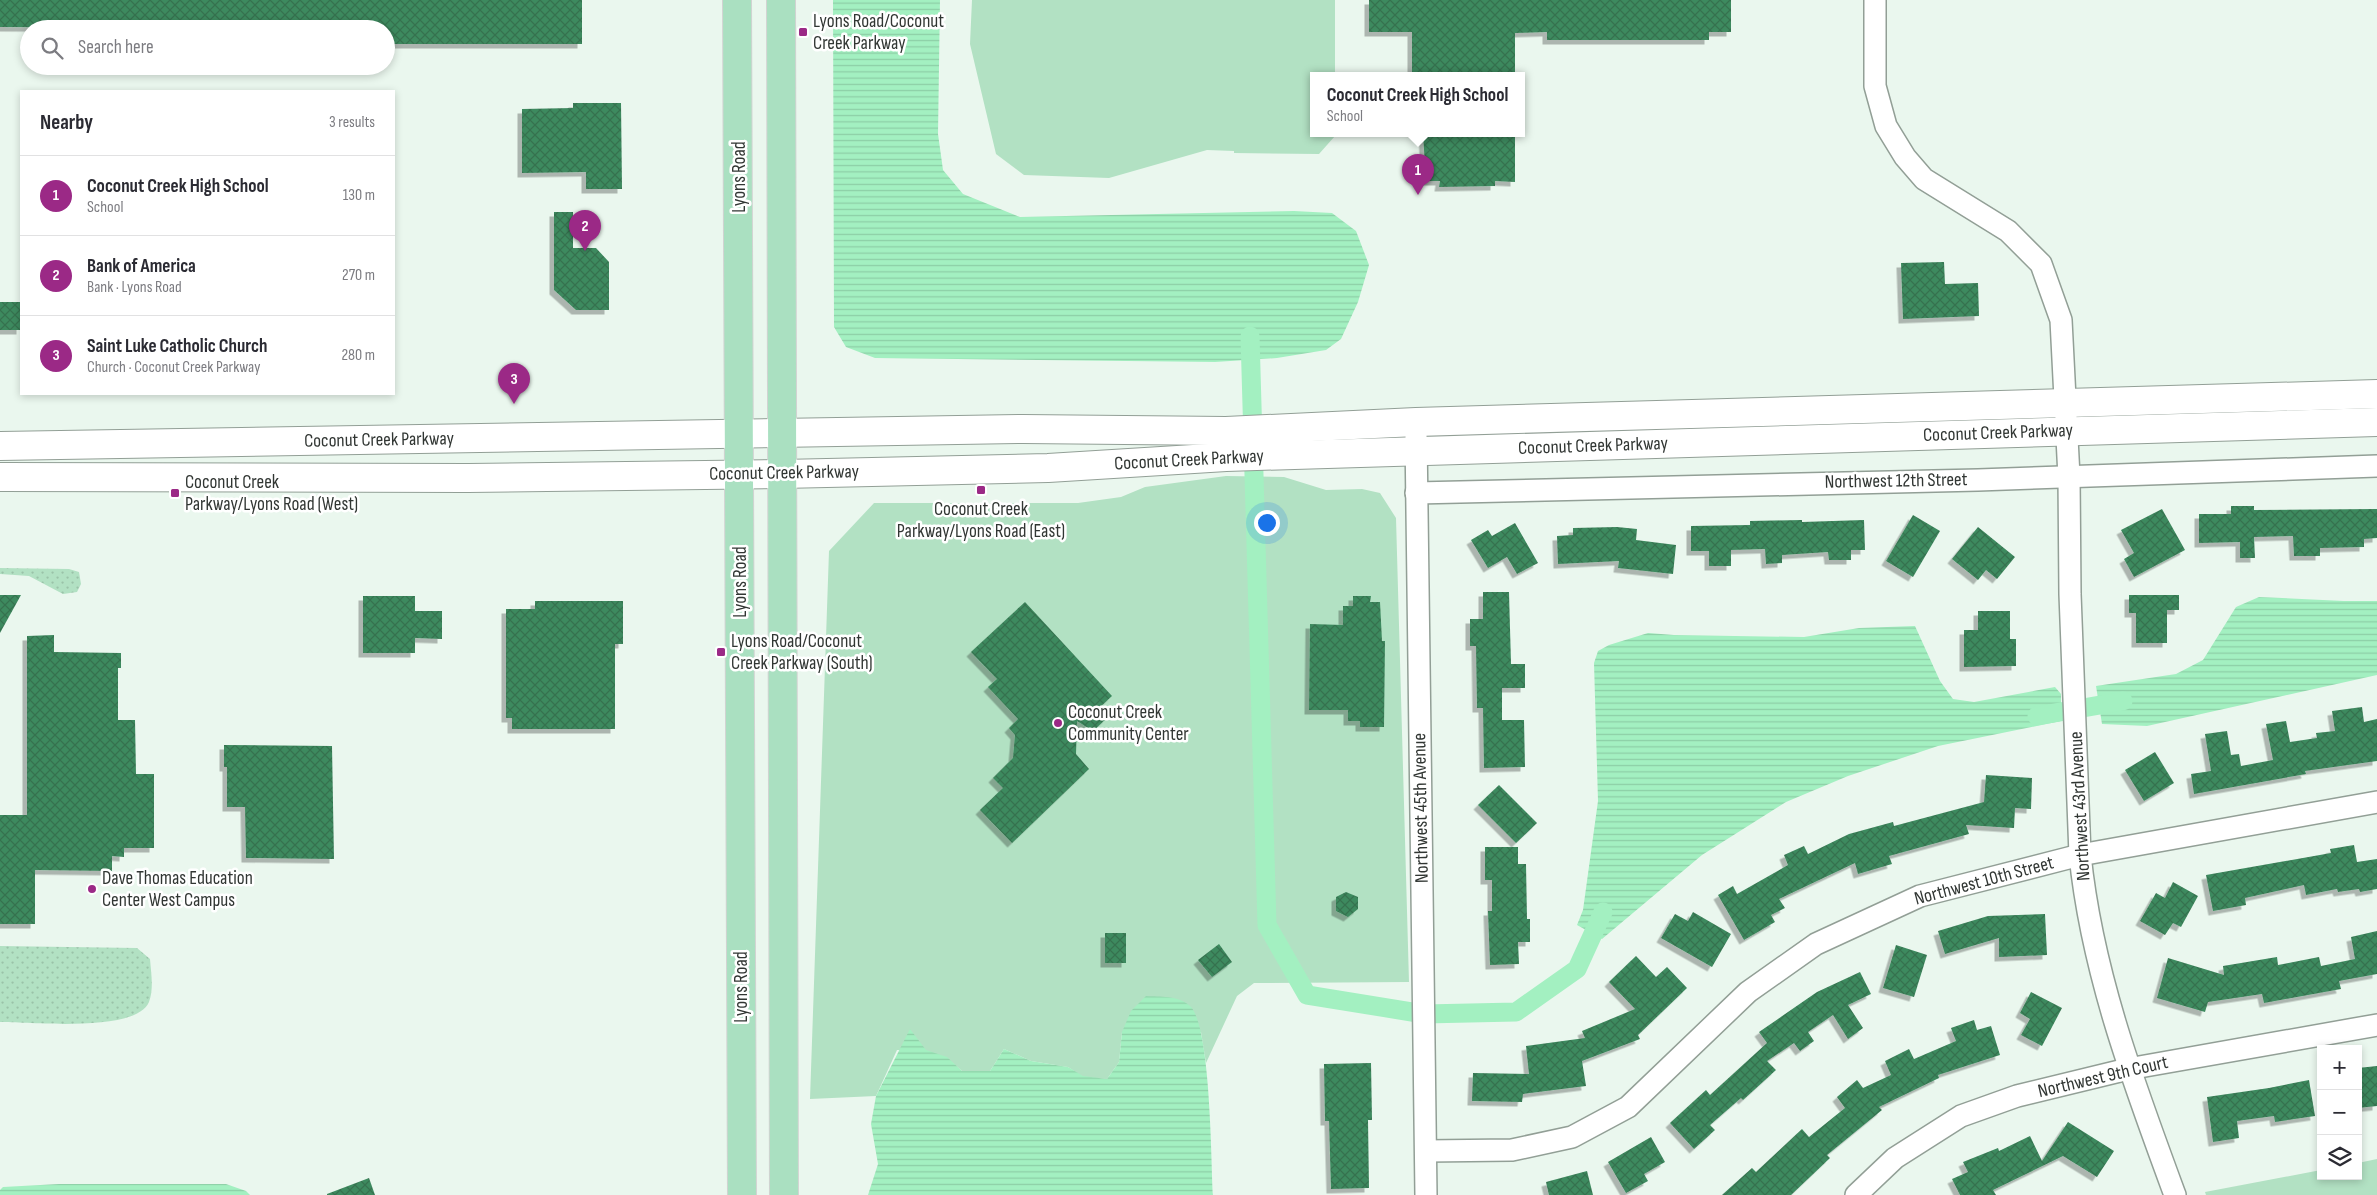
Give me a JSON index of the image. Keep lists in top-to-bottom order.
{
  "streets": {
    "main road": ["Lyons Road", "Coconut Creek Parkway"],
    "street": [
      "Northwest 12th Street",
      "Northwest 43rd Avenue",
      "Northwest 45th Avenue",
      "Northwest 10th Street",
      "Northwest 9th Court"
    ]
  },
  "crossings": [
    ["Lyons Road", "Coconut Creek Parkway"],
    ["Coconut Creek Parkway", "Northwest 43rd Avenue"],
    ["Coconut Creek Parkway", "Northwest 45th Avenue"],
    ["Northwest 12th Street", "Northwest 43rd Avenue"],
    ["Northwest 12th Street", "Northwest 45th Avenue"],
    ["Northwest 43rd Avenue", "Northwest 10th Street"],
    ["Northwest 43rd Avenue", "Northwest 9th Court"],
    ["Northwest 45th Avenue", "Northwest 10th Street"]
  ],
  "places": {
    "transit": [
      "Lyons Road/Coconut Creek Parkway",
      "Coconut Creek Parkway/Lyons Road (East)",
      "Coconut Creek Parkway/Lyons Road (West)",
      "Lyons Road/Coconut Creek Parkway (South)"
    ],
    "other": ["Coconut Creek Community Center", "Dave Thomas Education Center West Campus"]
  },
  "page": {
    "search": "Search here",
    "popup": ["Coconut Creek High School", "School"],
    "heading": ["Nearby", "3 results"],
    "pins": ["1", "2", "3"],
    "list": [
      {
        "mark": "1",
        "name": "Coconut Creek High School",
        "note": "School",
        "value": "130 m"
      },
      {
        "mark": "2",
        "name": "Bank of America",
        "note": "Bank · Lyons Road",
        "value": "270 m"
      },
      {
        "mark": "3",
        "name": "Saint Luke Catholic Church",
        "note": "Church · Coconut Creek Parkway",
        "value": "280 m"
      }
    ],
    "map_buttons": ["+", "−"]
  }
}
